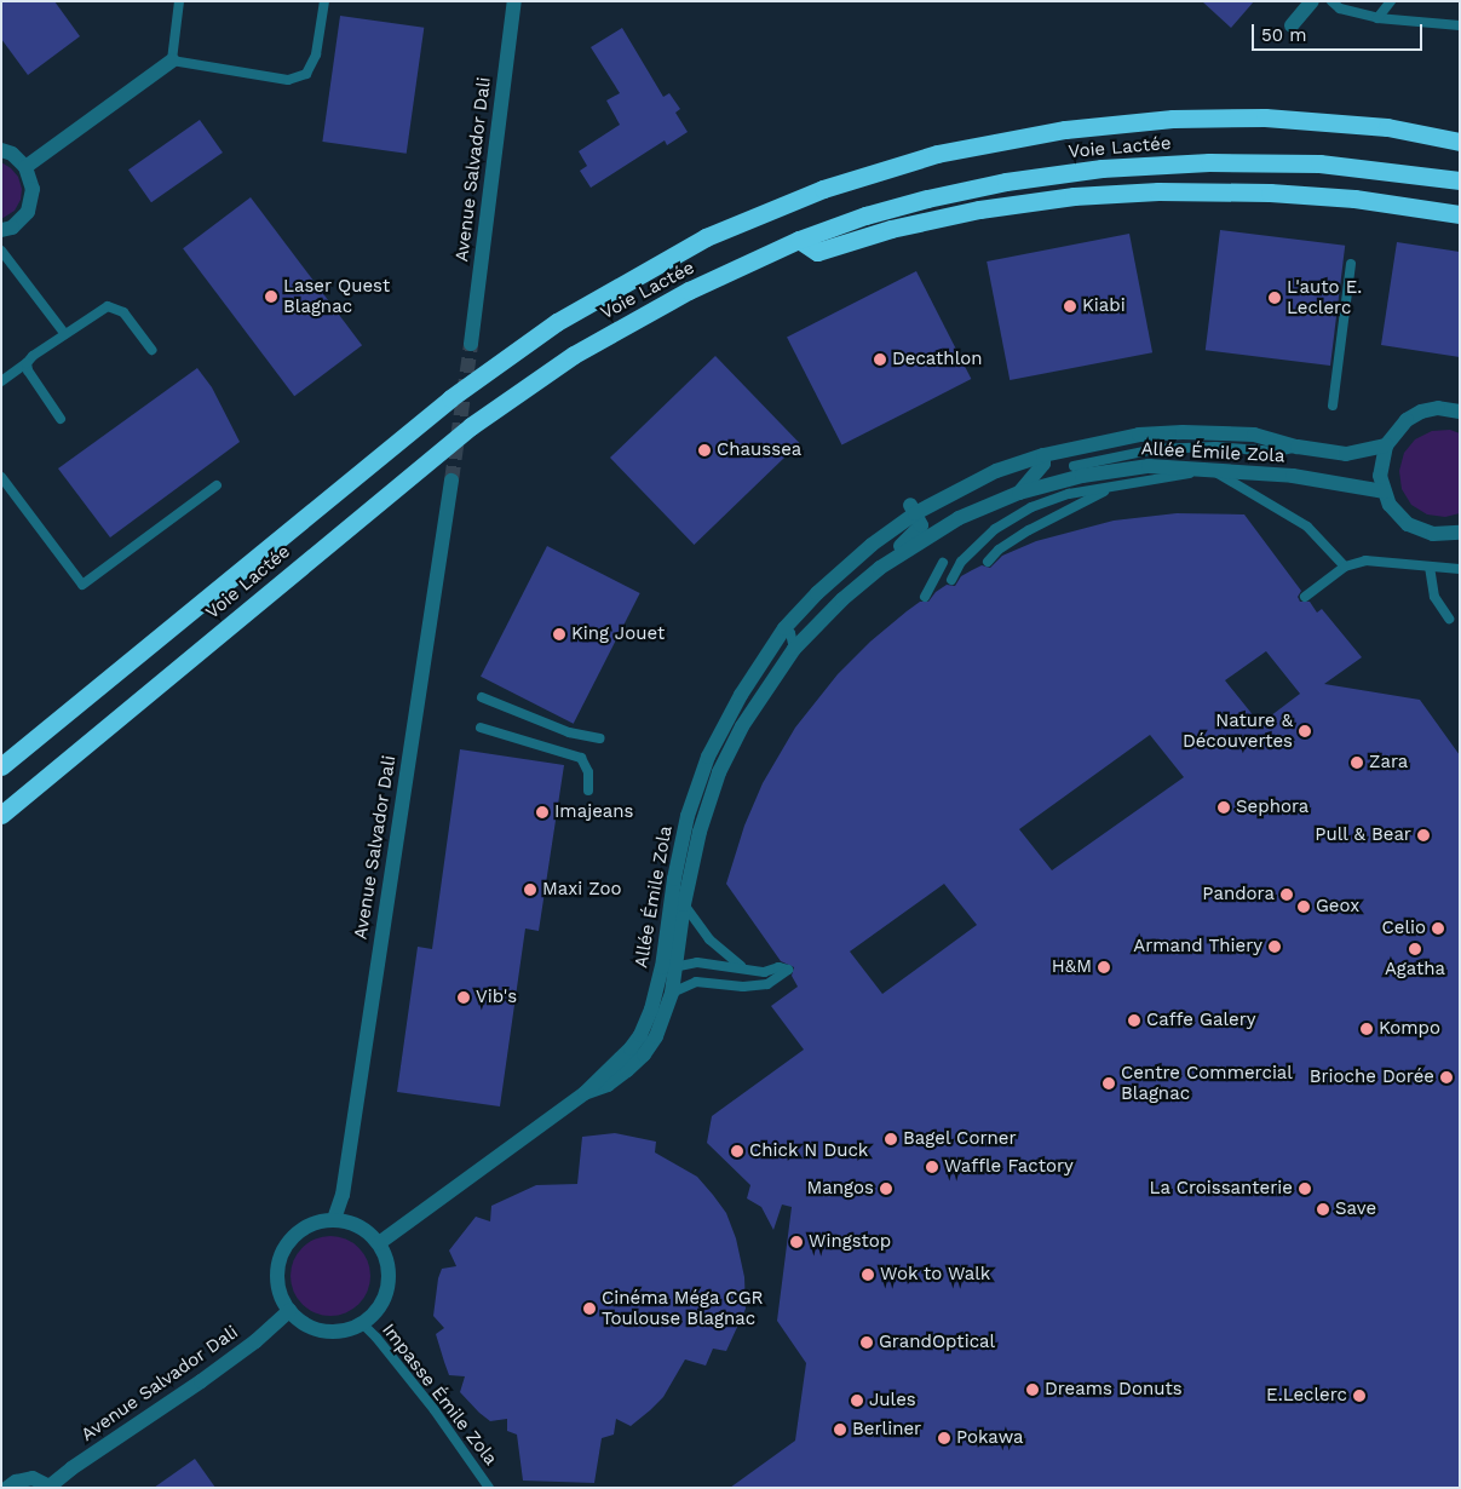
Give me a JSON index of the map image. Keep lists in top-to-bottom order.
{
  "streets": {
    "highway": ["Voie Lactée"],
    "street": ["Avenue Salvador Dali", "Allée Émile Zola"],
    "lane": ["Impasse Émile Zola"]
  },
  "crossings": [
    ["Avenue Salvador Dali", "Allée Émile Zola"],
    ["Avenue Salvador Dali", "Impasse Émile Zola"],
    ["Allée Émile Zola", "Impasse Émile Zola"]
  ],
  "places": [
    "Laser Quest Blagnac",
    "L'auto E. Leclerc",
    "Kiabi",
    "Decathlon",
    "Chaussea",
    "King Jouet",
    "Nature & Découvertes",
    "Zara",
    "Sephora",
    "Imajeans",
    "Pull & Bear",
    "Maxi Zoo",
    "Pandora",
    "Geox",
    "Celio",
    "Armand Thiery",
    "Agatha",
    "H&M",
    "Vib's",
    "Caffe Galery",
    "Kompo",
    "Brioche Dorée",
    "Centre Commercial Blagnac",
    "Bagel Corner",
    "Chick N Duck",
    "Waffle Factory",
    "Mangos",
    "La Croissanterie",
    "Save",
    "Wingstop",
    "Wok to Walk",
    "Cinéma Méga CGR Toulouse Blagnac",
    "GrandOptical",
    "Dreams Donuts",
    "E.Leclerc",
    "Jules",
    "Berliner",
    "Pokawa"
  ],
  "scale_bar": "50 m"
}
